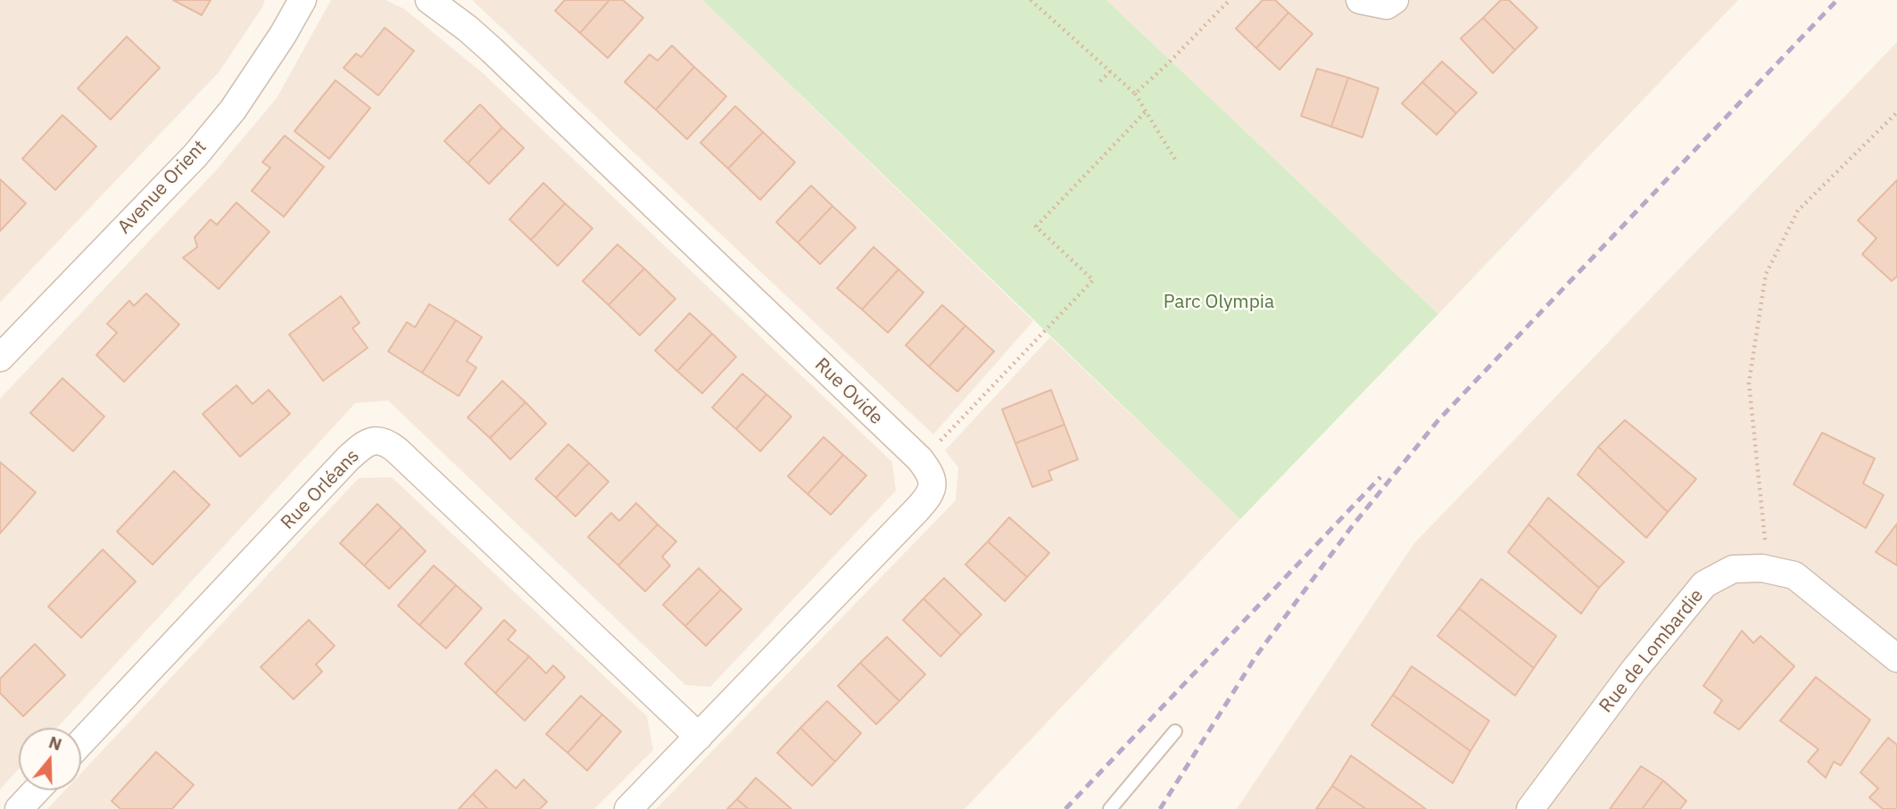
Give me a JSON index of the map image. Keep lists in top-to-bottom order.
{
  "streets": {
    "street": [
      "Avenue Orient",
      "Rue Ovide",
      "Rue Orléans",
      "Rue de Lombardie"
    ]
  },
  "crossings": [
    ["Rue Ovide", "Rue Orléans"]
  ],
  "parks": ["Parc Olympia"],
  "north": "top"
}
